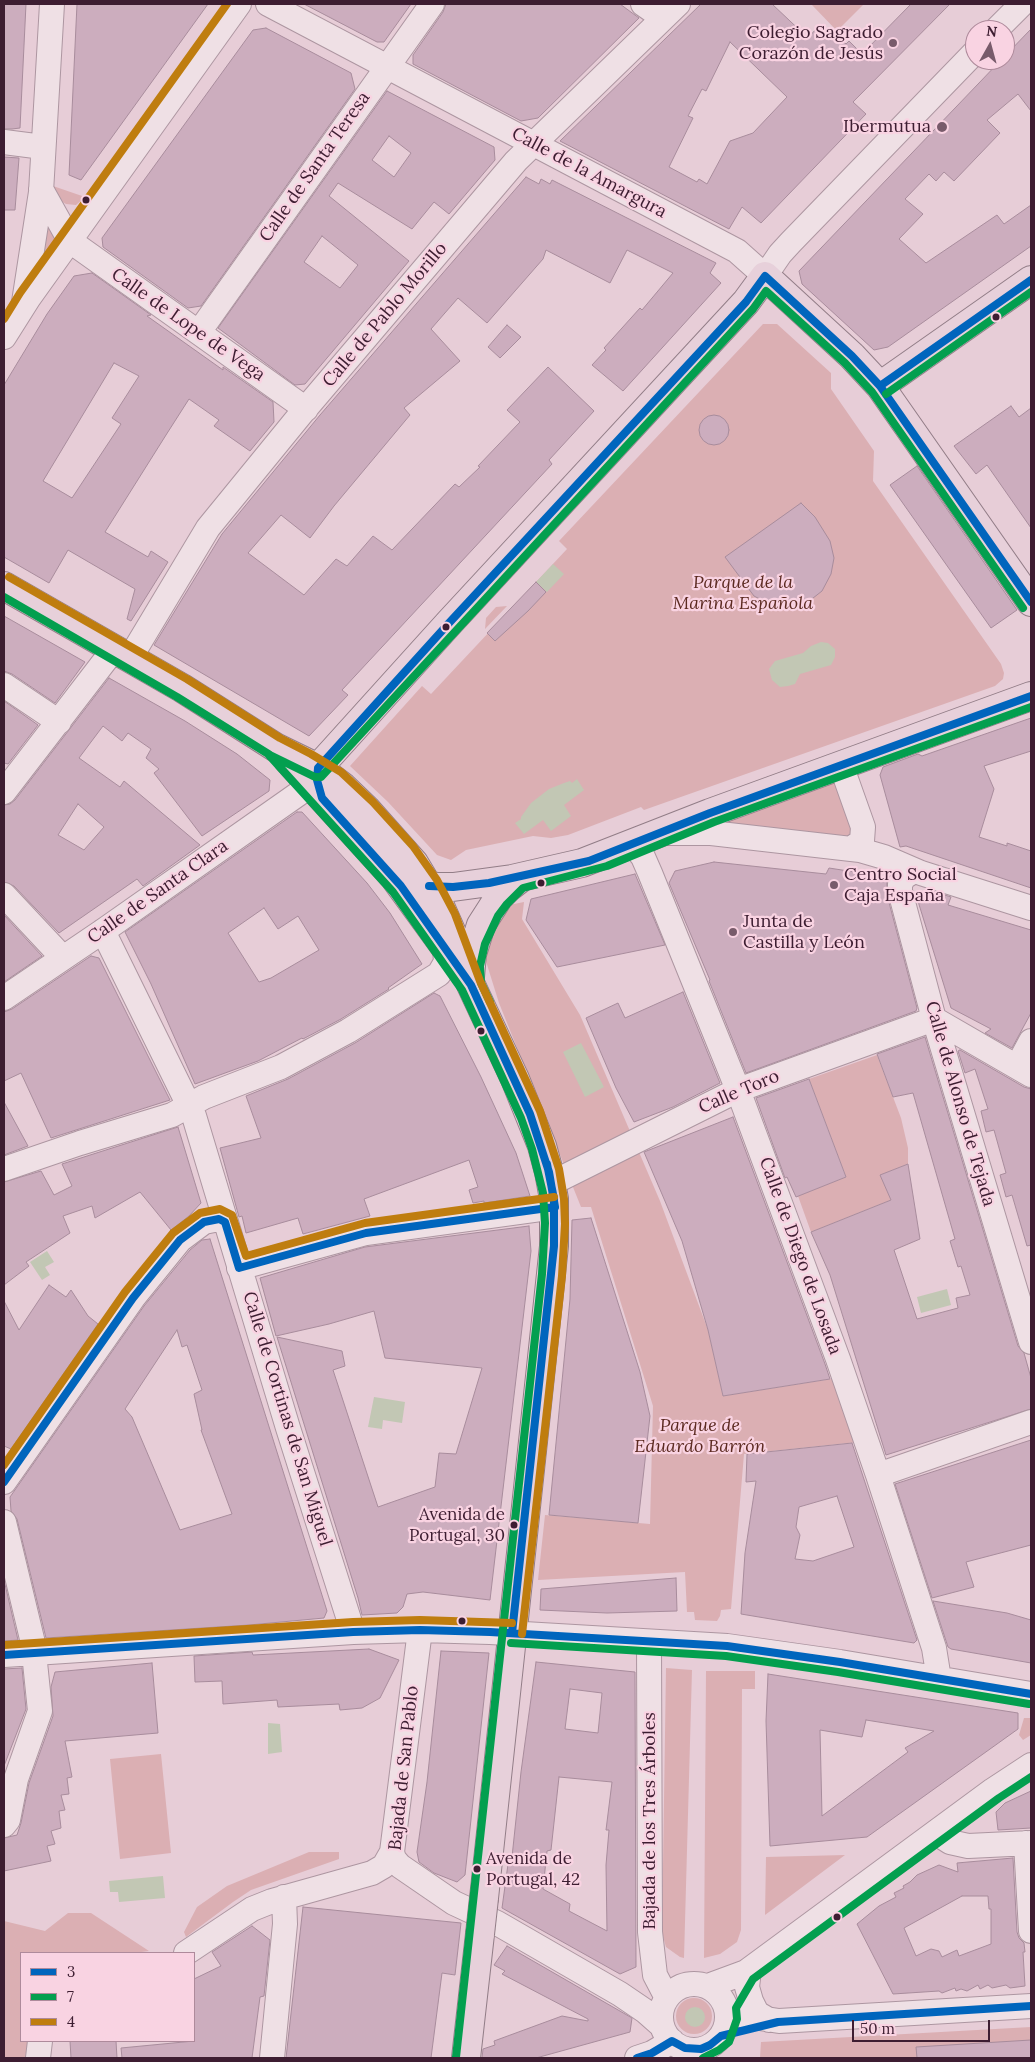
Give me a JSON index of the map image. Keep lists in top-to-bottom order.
{
  "streets": {
    "main road": ["Calle de la Amargura"],
    "street": [
      "Calle de Santa Teresa",
      "Calle de Pablo Morillo",
      "Calle de Lope de Vega",
      "Calle de Santa Clara",
      "Calle Toro",
      "Calle de Alonso de Tejada",
      "Calle de Diego de Losada",
      "Calle de Cortinas de San Miguel",
      "Bajada de San Pablo",
      "Bajada de los Tres Árboles"
    ]
  },
  "crossings": [
    ["Calle de Santa Teresa", "Calle de la Amargura"],
    ["Calle de Santa Teresa", "Calle de Lope de Vega"],
    ["Calle de la Amargura", "Calle de Pablo Morillo"],
    ["Calle de Pablo Morillo", "Calle de Lope de Vega"],
    ["Calle de Santa Clara", "Calle de Cortinas de San Miguel"],
    ["Calle Toro", "Calle de Alonso de Tejada"],
    ["Calle Toro", "Calle de Diego de Losada"],
    ["Calle Toro", "Calle de Cortinas de San Miguel"],
    ["Bajada de San Pablo", "Bajada de los Tres Árboles"]
  ],
  "parks": ["Parque de la Marina Española", "Parque de Eduardo Barrón"],
  "places": [
    "Colegio Sagrado Corazón de Jesús",
    "Ibermutua",
    "Centro Social Caja España",
    "Junta de Castilla y León",
    "Avenida de Portugal, 30",
    "Avenida de Portugal, 42"
  ],
  "lines": ["transit line 4", "transit line 3", "transit line 7"],
  "legend": ["3", "7", "4"],
  "scale_bar": "50 m",
  "north": "top"
}
